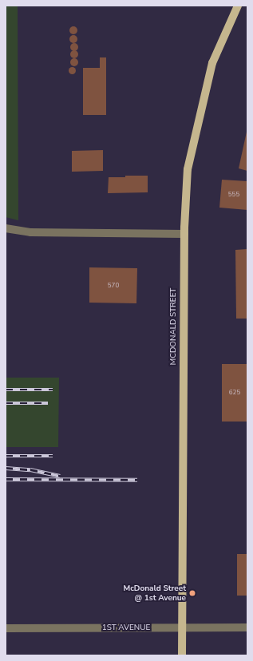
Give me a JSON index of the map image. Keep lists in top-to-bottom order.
{
  "streets": {
    "main road": ["MCDONALD STREET"],
    "street": ["1ST AVENUE"]
  },
  "crossings": [
    ["MCDONALD STREET", "1ST AVENUE"]
  ],
  "places": ["McDonald Street @ 1st Avenue"],
  "house_numbers": ["555", "570", "625"]
}
